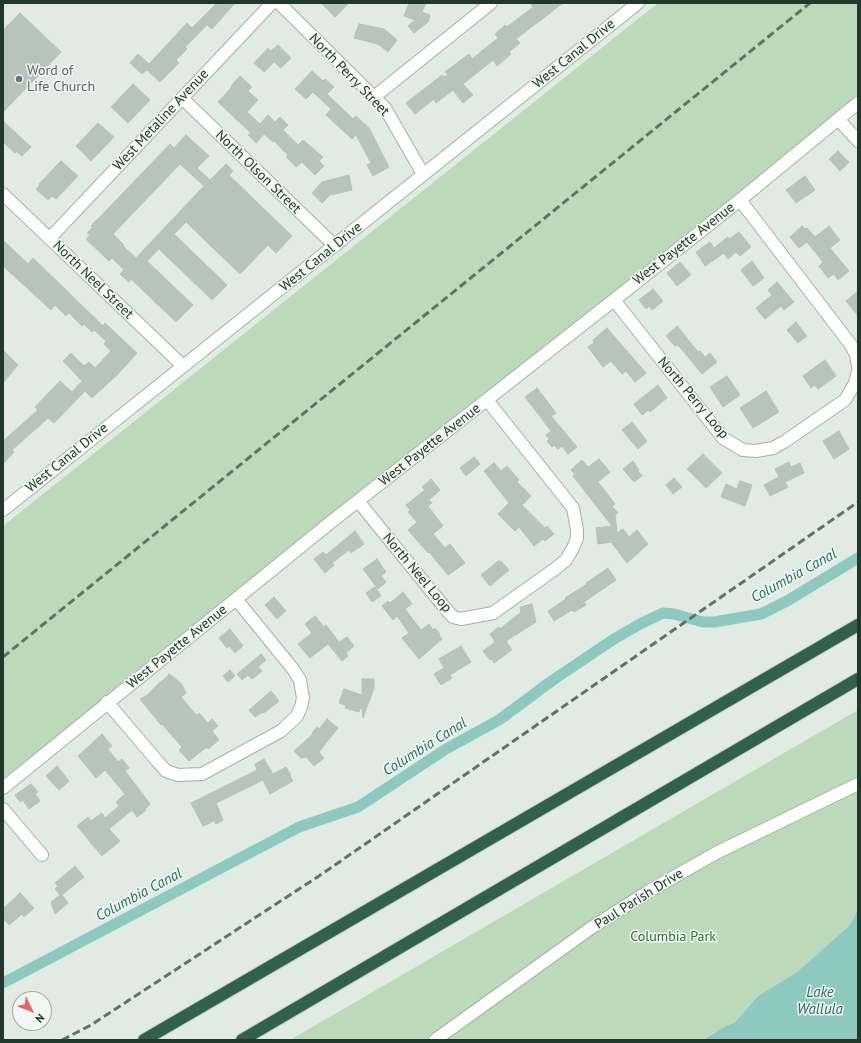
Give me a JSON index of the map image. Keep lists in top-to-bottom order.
{
  "streets": {
    "street": [
      "West Canal Drive",
      "North Perry Street",
      "West Metaline Avenue",
      "North Olson Street",
      "West Payette Avenue",
      "North Neel Street",
      "North Perry Loop",
      "North Neel Loop",
      "Paul Parish Drive"
    ]
  },
  "crossings": [
    ["West Canal Drive", "North Perry Street"],
    ["West Canal Drive", "North Olson Street"],
    ["West Canal Drive", "North Neel Street"],
    ["West Metaline Avenue", "North Olson Street"],
    ["West Metaline Avenue", "North Neel Street"],
    ["West Payette Avenue", "North Perry Loop"],
    ["West Payette Avenue", "North Neel Loop"]
  ],
  "water": ["Columbia Canal", "Lake Wallula"],
  "parks": ["Columbia Park"],
  "places": ["Word of Life Church"],
  "north": "bottom right"
}
